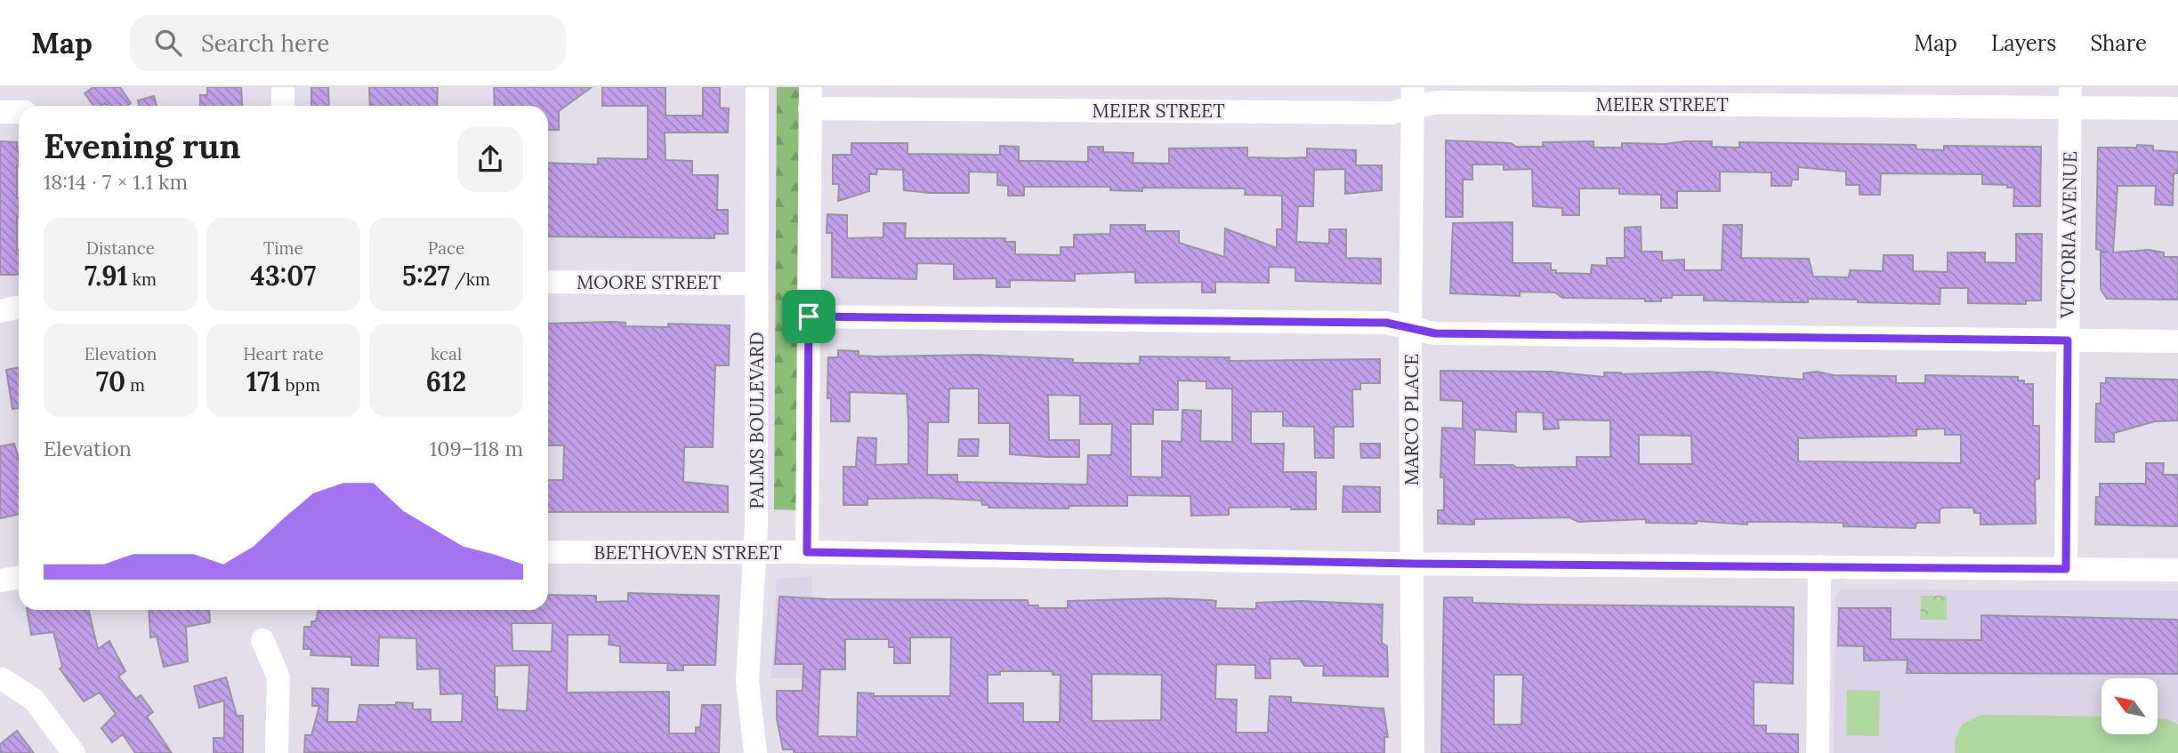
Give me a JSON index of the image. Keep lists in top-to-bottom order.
{
  "streets": {
    "street": [
      "MEIER STREET",
      "VICTORIA AVENUE",
      "MOORE STREET",
      "MARCO PLACE",
      "PALMS BOULEVARD",
      "BEETHOVEN STREET"
    ]
  },
  "crossings": [
    ["MEIER STREET", "VICTORIA AVENUE"],
    ["MEIER STREET", "MARCO PLACE"],
    ["VICTORIA AVENUE", "BEETHOVEN STREET"],
    ["MOORE STREET", "PALMS BOULEVARD"],
    ["MARCO PLACE", "BEETHOVEN STREET"],
    ["PALMS BOULEVARD", "BEETHOVEN STREET"]
  ],
  "north": "top left",
  "page": {
    "header": "Map",
    "search": "Search here",
    "nav": ["Map", "Layers", "Share"],
    "heading": ["Evening run", "18:14 · 7 × 1.1 km"],
    "stats": [
      ["Distance", "7.91 km"],
      ["Time", "43:07"],
      ["Pace", "5:27 /km"],
      ["Elevation", "70 m"],
      ["Heart rate", "171 bpm"],
      ["kcal", "612"]
    ],
    "chart": ["Elevation", "109–118 m"]
  }
}
